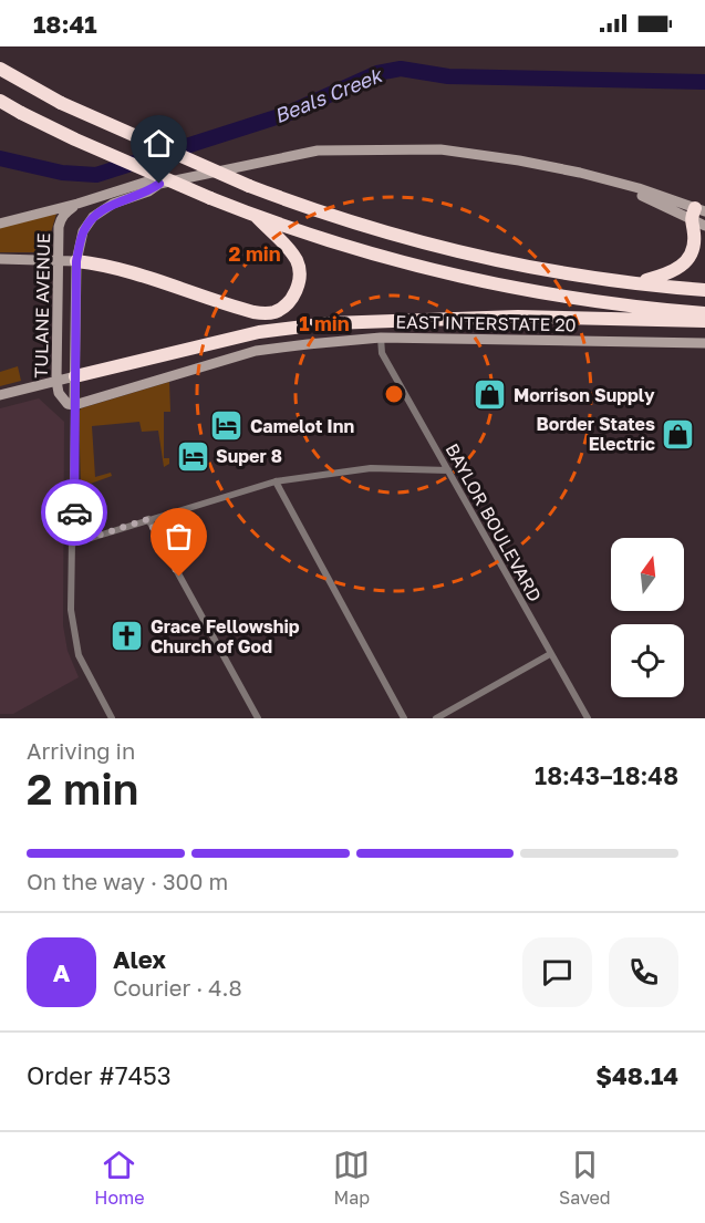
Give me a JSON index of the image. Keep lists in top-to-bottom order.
{
  "streets": {
    "main road": ["TULANE AVENUE", "EAST INTERSTATE 20"],
    "street": ["BAYLOR BOULEVARD"]
  },
  "crossings": [
    ["TULANE AVENUE", "EAST INTERSTATE 20"],
    ["EAST INTERSTATE 20", "BAYLOR BOULEVARD"]
  ],
  "water": ["Beals Creek"],
  "places": {
    "shop": ["Morrison Supply", "Border States Electric"],
    "hotel": ["Camelot Inn", "Super 8"],
    "church": ["Grace Fellowship Church of God"]
  },
  "north": "top",
  "page": {
    "status": "18:41",
    "heading": ["2 min", "Arriving in", "18:43–18:48"],
    "panel": [
      "Alex",
      "Courier · 4.8",
      "Order #7453",
      "$48.14"
    ],
    "bar": "On the way · 300 m",
    "round": "A",
    "tabs": ["Home", "Map", "Saved"]
  },
  "rings": ["2 min", "1 min"]
}
